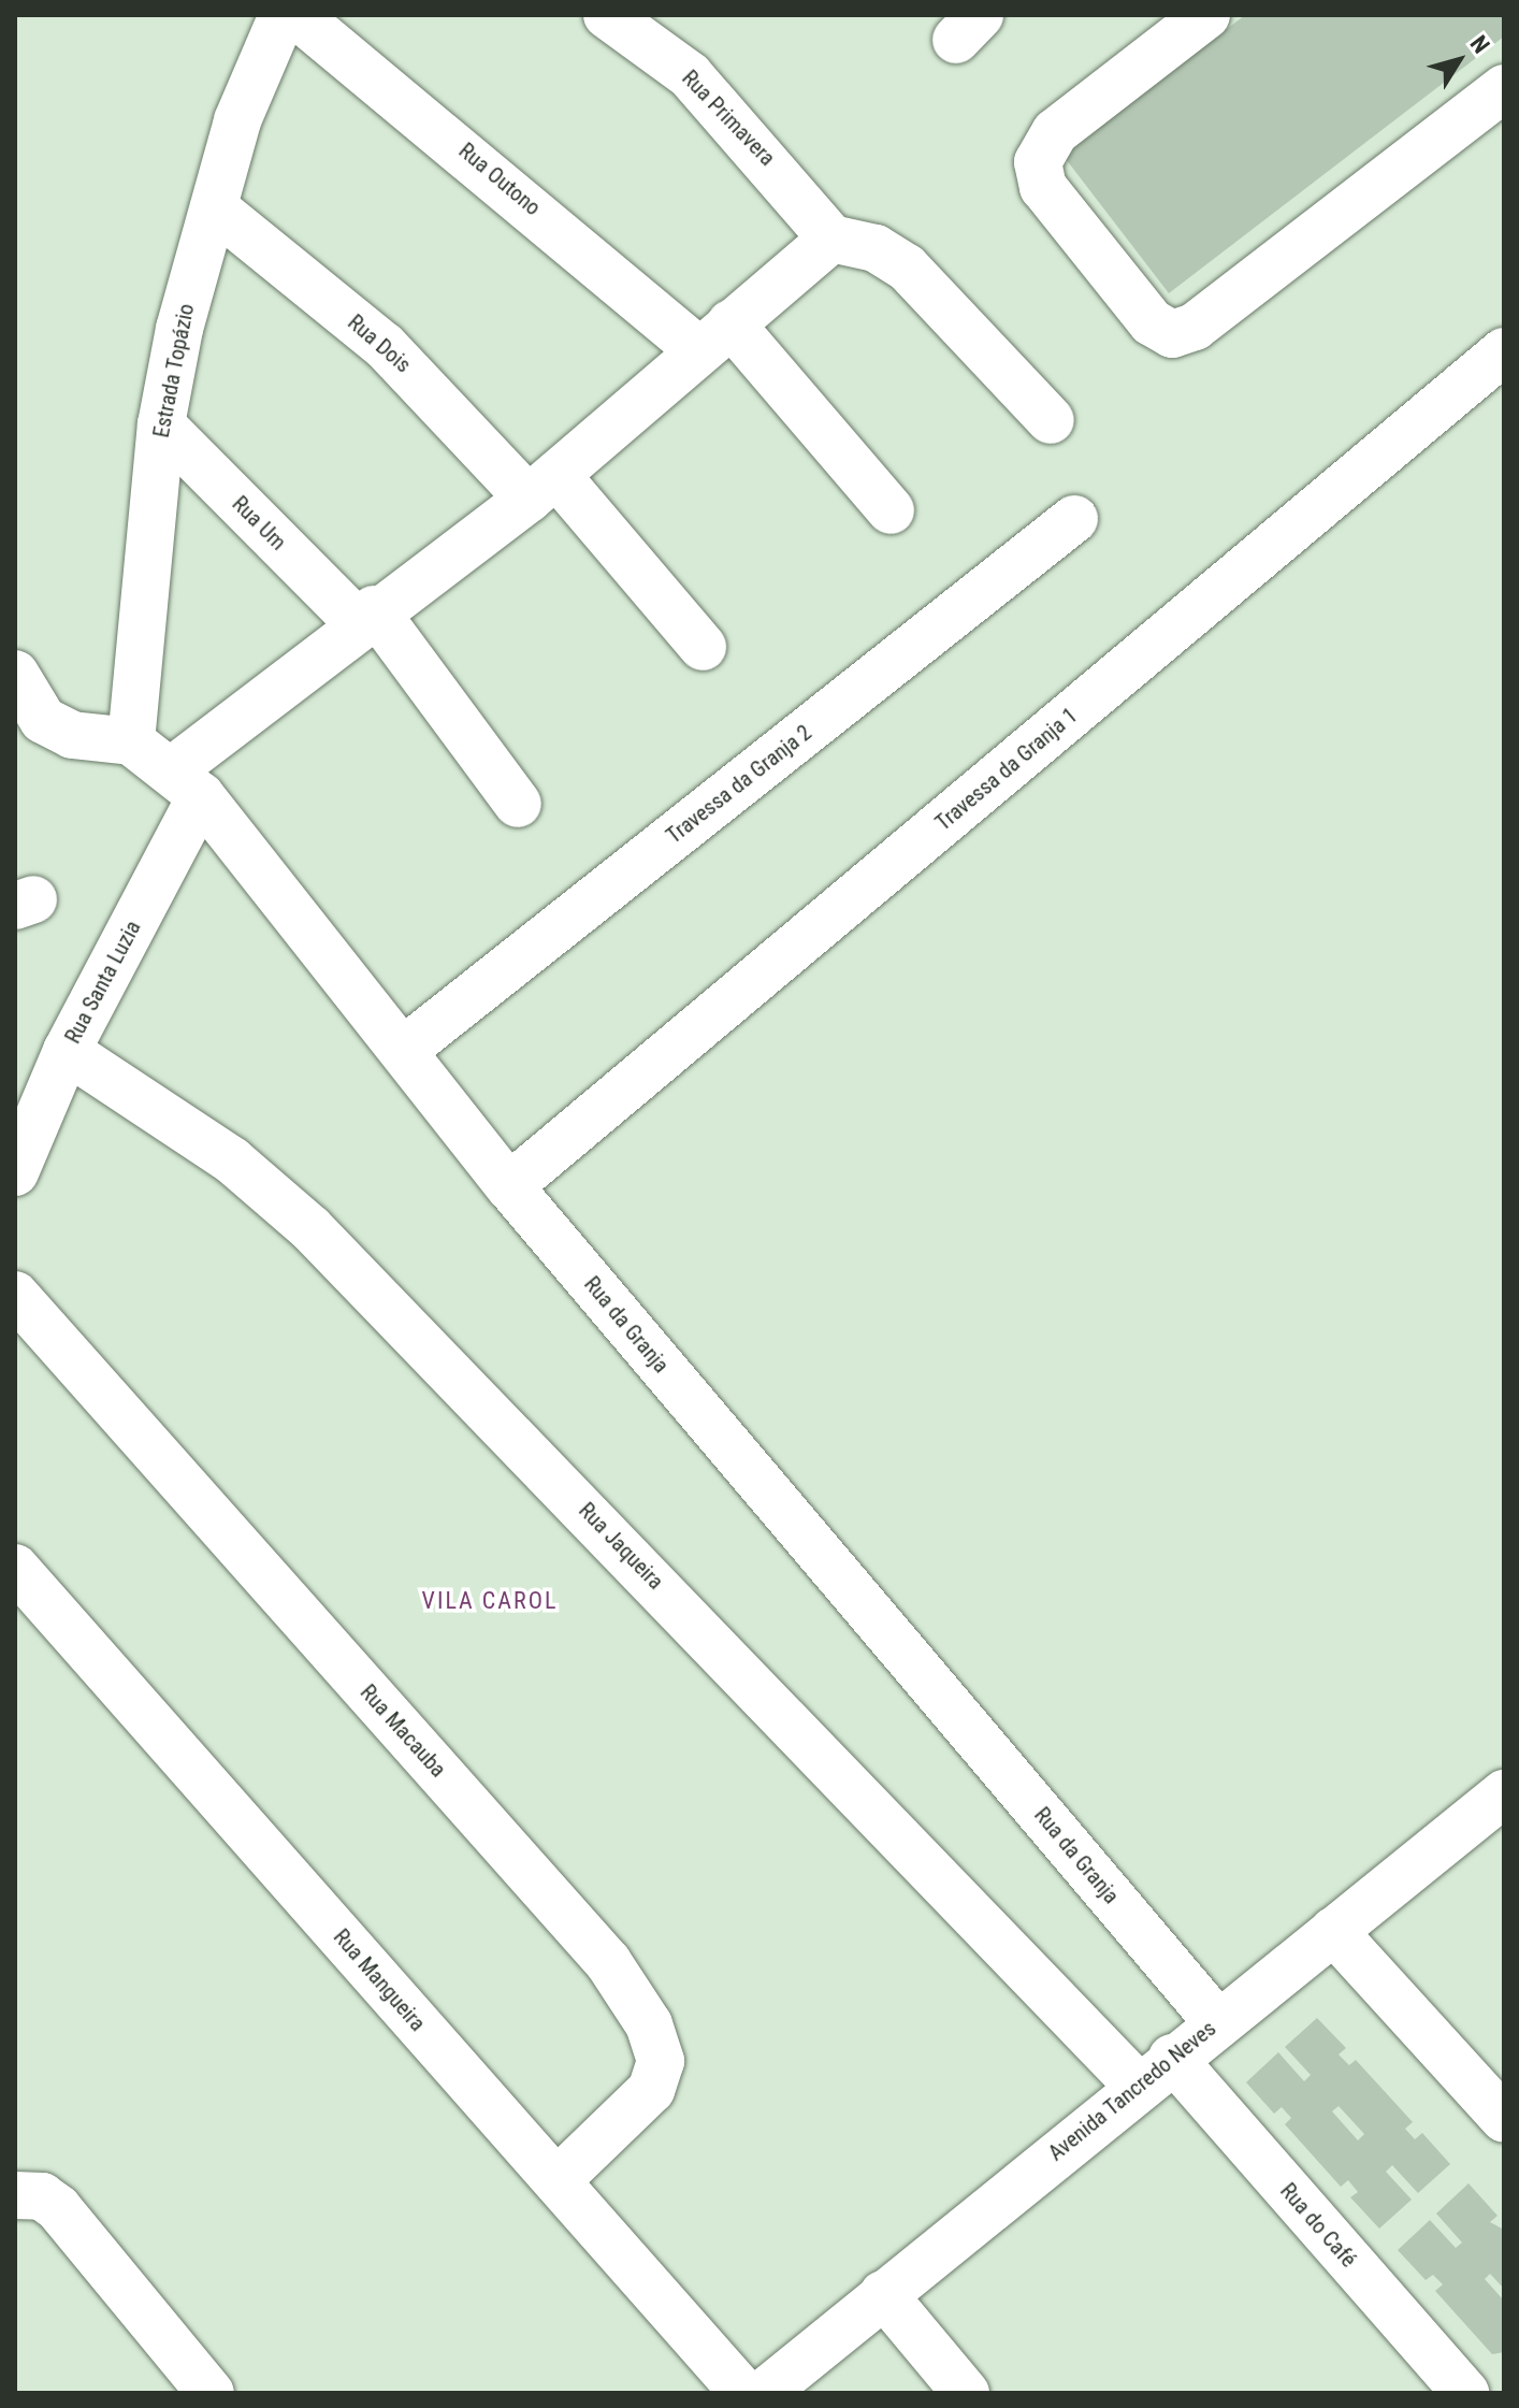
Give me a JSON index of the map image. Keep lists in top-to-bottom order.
{
  "streets": {
    "street": [
      "Rua Primavera",
      "Rua Outono",
      "Rua Dois",
      "Estrada Topázio",
      "Rua Um",
      "Travessa da Granja 1",
      "Travessa da Granja 2",
      "Rua Santa Luzia",
      "Rua da Granja",
      "Rua Jaqueira",
      "Rua Macauba",
      "Rua Mangueira",
      "Avenida Tancredo Neves",
      "Rua do Café"
    ]
  },
  "crossings": [
    ["Rua Dois", "Estrada Topázio"],
    ["Estrada Topázio", "Rua Um"],
    ["Estrada Topázio", "Rua da Granja"],
    ["Travessa da Granja 1", "Rua da Granja"],
    ["Travessa da Granja 2", "Rua da Granja"],
    ["Rua Santa Luzia", "Rua da Granja"],
    ["Rua Santa Luzia", "Rua Jaqueira"],
    ["Rua da Granja", "Avenida Tancredo Neves"],
    ["Rua Jaqueira", "Avenida Tancredo Neves"],
    ["Rua Jaqueira", "Rua do Café"],
    ["Rua Macauba", "Rua Mangueira"],
    ["Avenida Tancredo Neves", "Rua do Café"]
  ],
  "districts": ["VILA CAROL"],
  "north": "top right"
}
